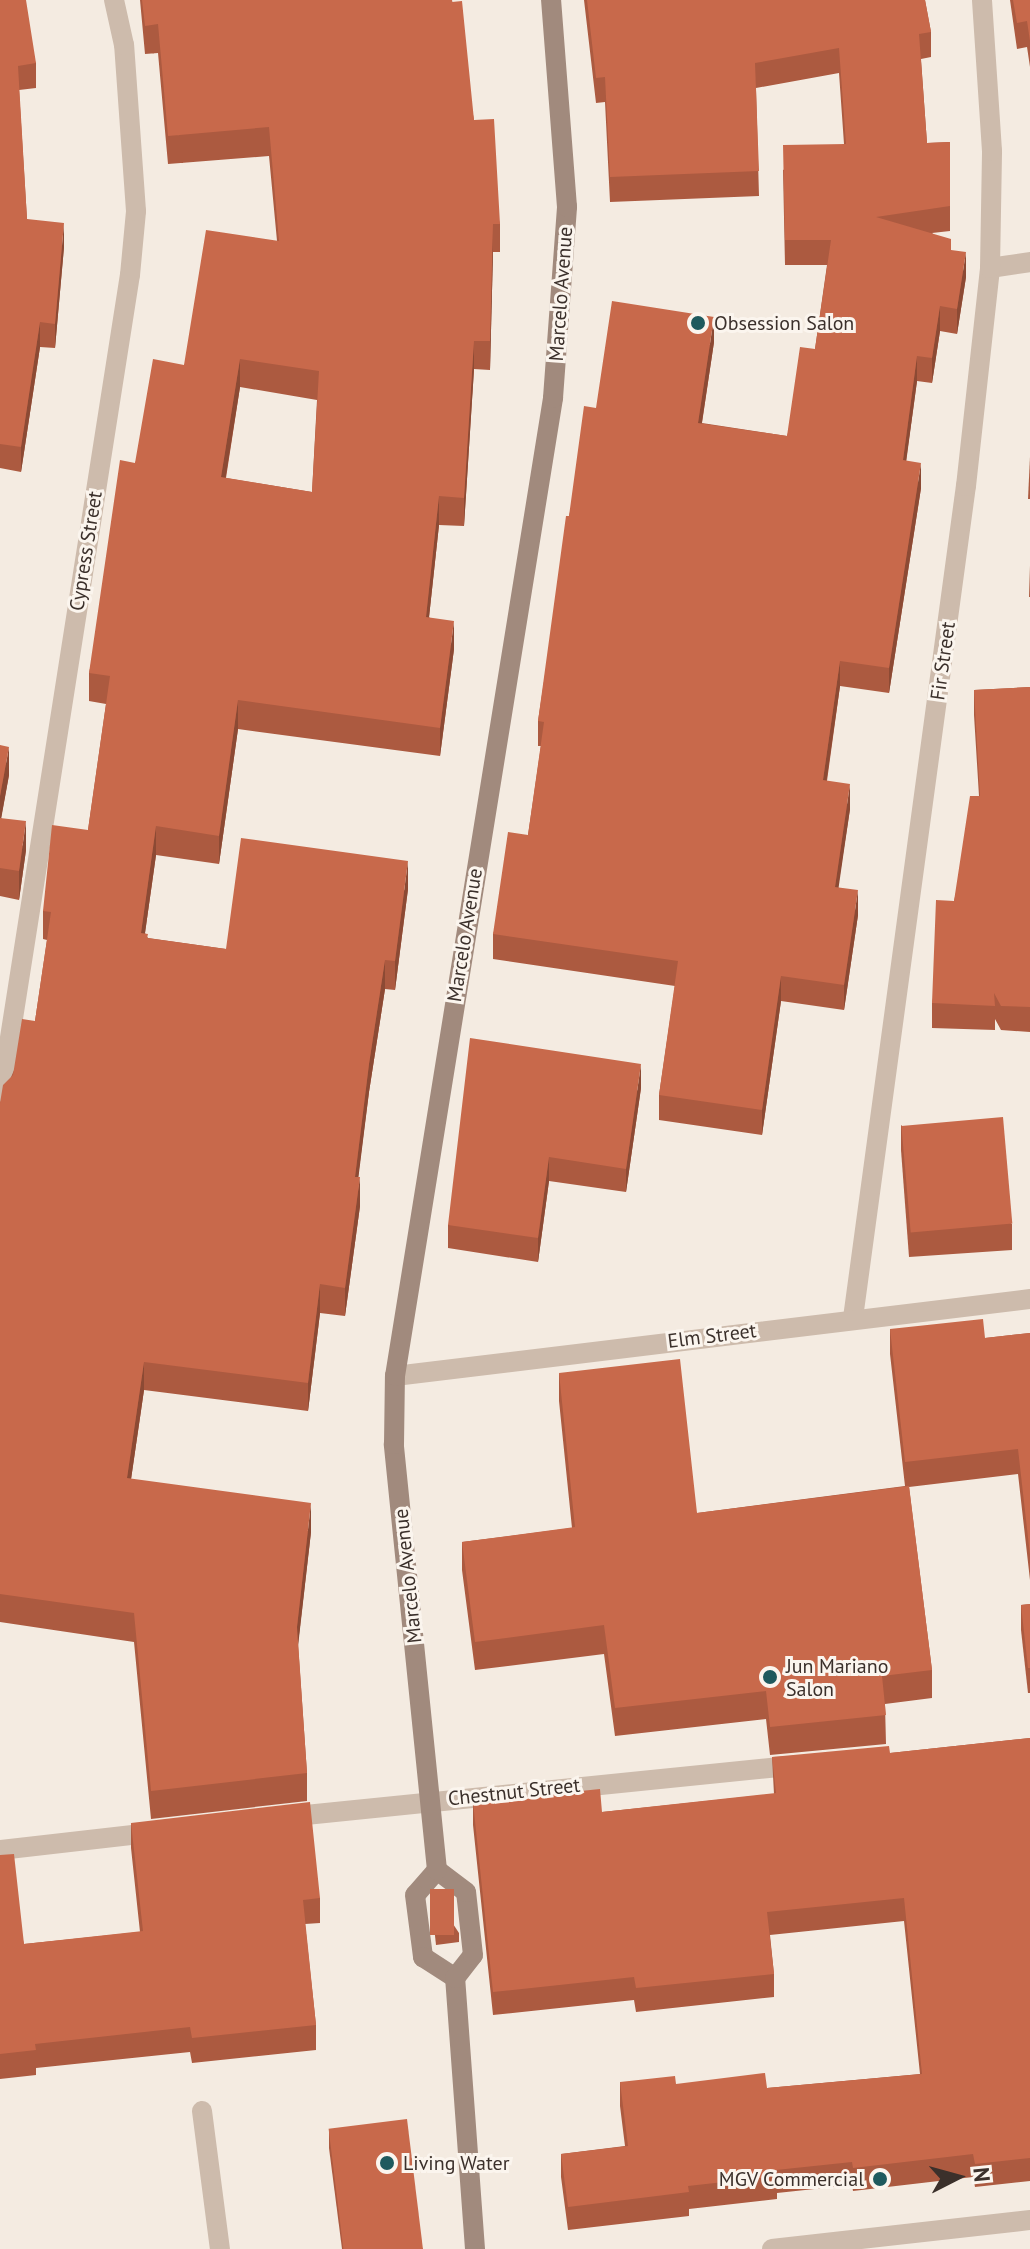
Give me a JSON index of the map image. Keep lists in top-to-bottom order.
{
  "streets": {
    "street": [
      "Marcelo Avenue",
      "Cypress Street",
      "Fir Street",
      "Elm Street",
      "Chestnut Street"
    ]
  },
  "crossings": [
    ["Marcelo Avenue", "Elm Street"],
    ["Marcelo Avenue", "Chestnut Street"],
    ["Fir Street", "Elm Street"]
  ],
  "places": [
    "Obsession Salon",
    "Jun Mariano Salon",
    "Living Water",
    "MGV Commercial"
  ],
  "north": "right"
}
